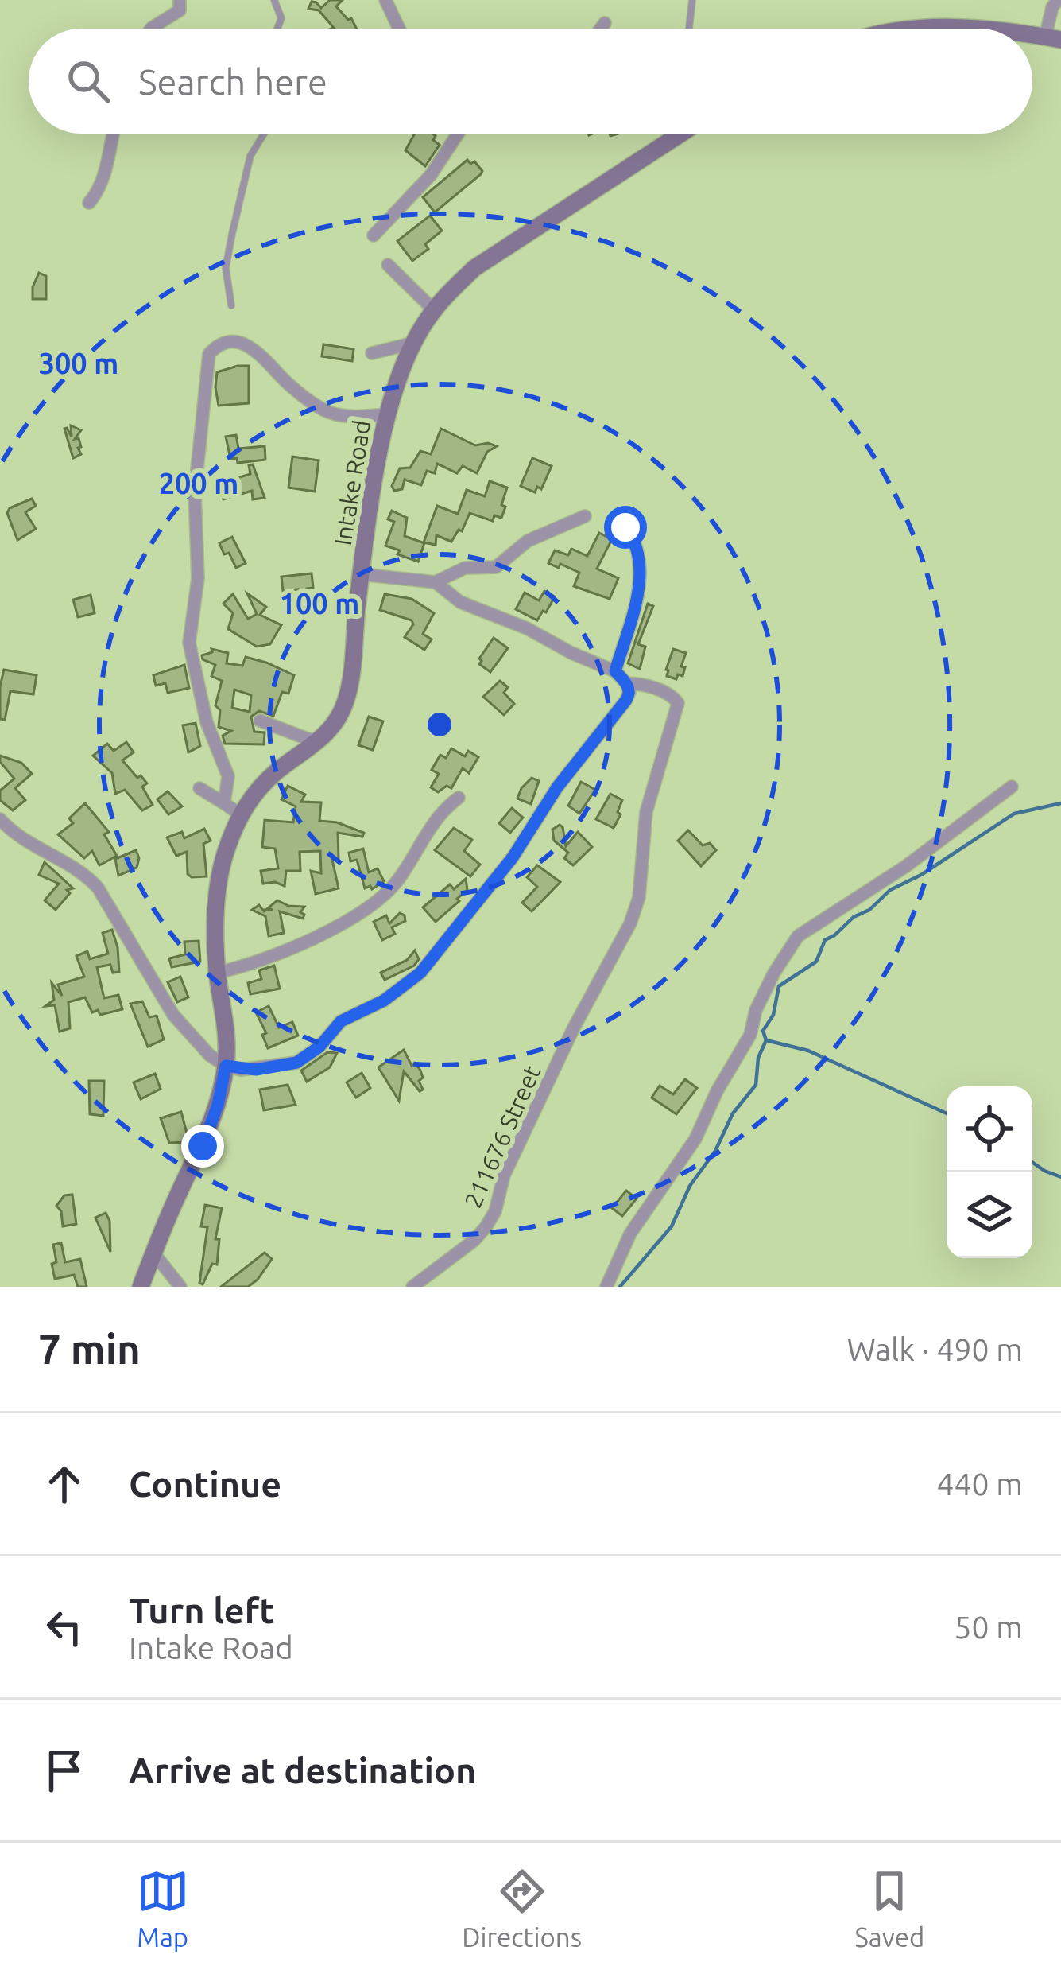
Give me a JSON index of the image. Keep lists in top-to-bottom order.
{
  "streets": {
    "street": ["Intake Road", "211676 Street"]
  },
  "page": {
    "search": "Search here",
    "heading": ["7 min", "Walk · 490 m"],
    "list": [
      ["Continue", "440 m"],
      ["Turn left", "Intake Road", "50 m"],
      "Arrive at destination"
    ],
    "nav": ["Map", "Directions", "Saved"]
  },
  "rings": ["300 m", "200 m", "100 m"]
}
